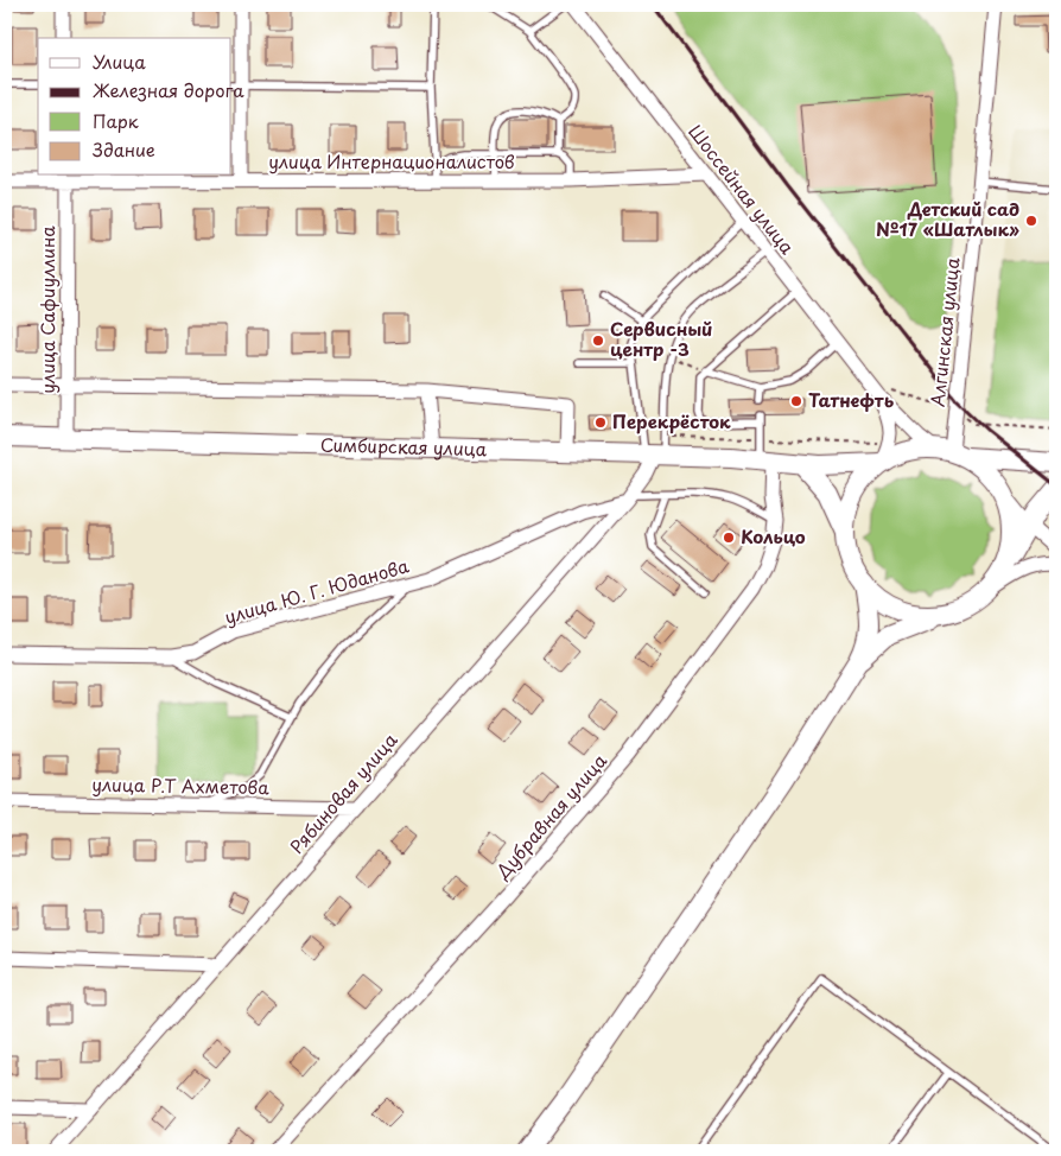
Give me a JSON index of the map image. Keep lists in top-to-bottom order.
{
  "streets": {
    "main road": ["Симбирская улица"],
    "street": [
      "улица Интернационалистов",
      "Шоссейная улица",
      "улица Сафиуллина",
      "Алгинская улица",
      "улица Ю. Г. Юданова",
      "улица Р.Т Ахметова",
      "Рябиновая улица",
      "Дубравная улица"
    ]
  },
  "crossings": [
    ["улица Интернационалистов", "Шоссейная улица"],
    ["улица Интернационалистов", "улица Сафиуллина"],
    ["улица Сафиуллина", "Симбирская улица"],
    ["Алгинская улица", "Симбирская улица"],
    ["Симбирская улица", "Рябиновая улица"],
    ["Симбирская улица", "Дубравная улица"],
    ["улица Ю. Г. Юданова", "Рябиновая улица"],
    ["улица Р.Т Ахметова", "Рябиновая улица"]
  ],
  "places": [
    "Детский сад №17 «Шатлык»",
    "Сервисный центр -3",
    "Татнефть",
    "Перекрёсток",
    "Кольцо"
  ],
  "legend": [
    "Улица",
    "Железная дорога",
    "Парк",
    "Здание"
  ]
}
